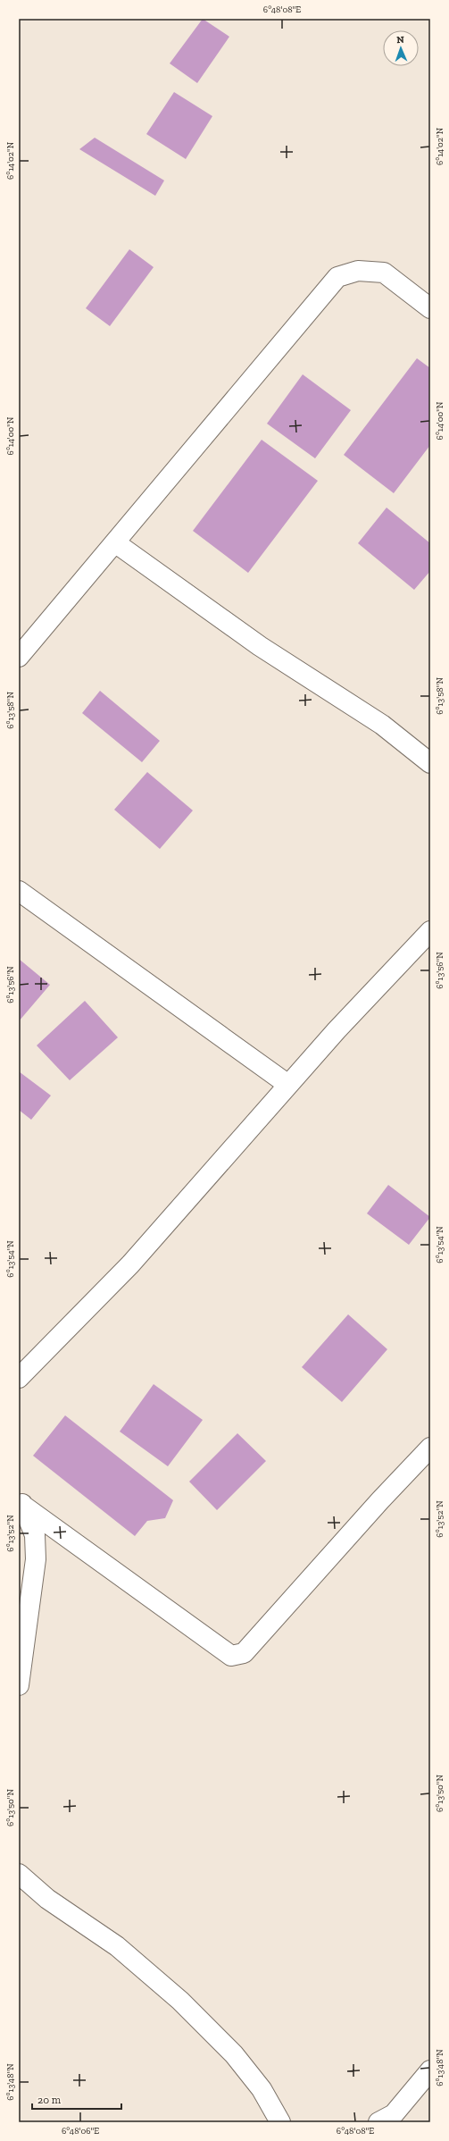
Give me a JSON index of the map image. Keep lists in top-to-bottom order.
{
  "scale_bar": "20 m",
  "north": "top",
  "coordinates": [
    "6°48'08\"E",
    "6°14'02\"N",
    "6°14'00\"N",
    "6°13'58\"N",
    "6°13'56\"N",
    "6°13'54\"N",
    "6°13'52\"N",
    "6°13'50\"N",
    "6°13'48\"N",
    "6°48'06\"E"
  ]
}
